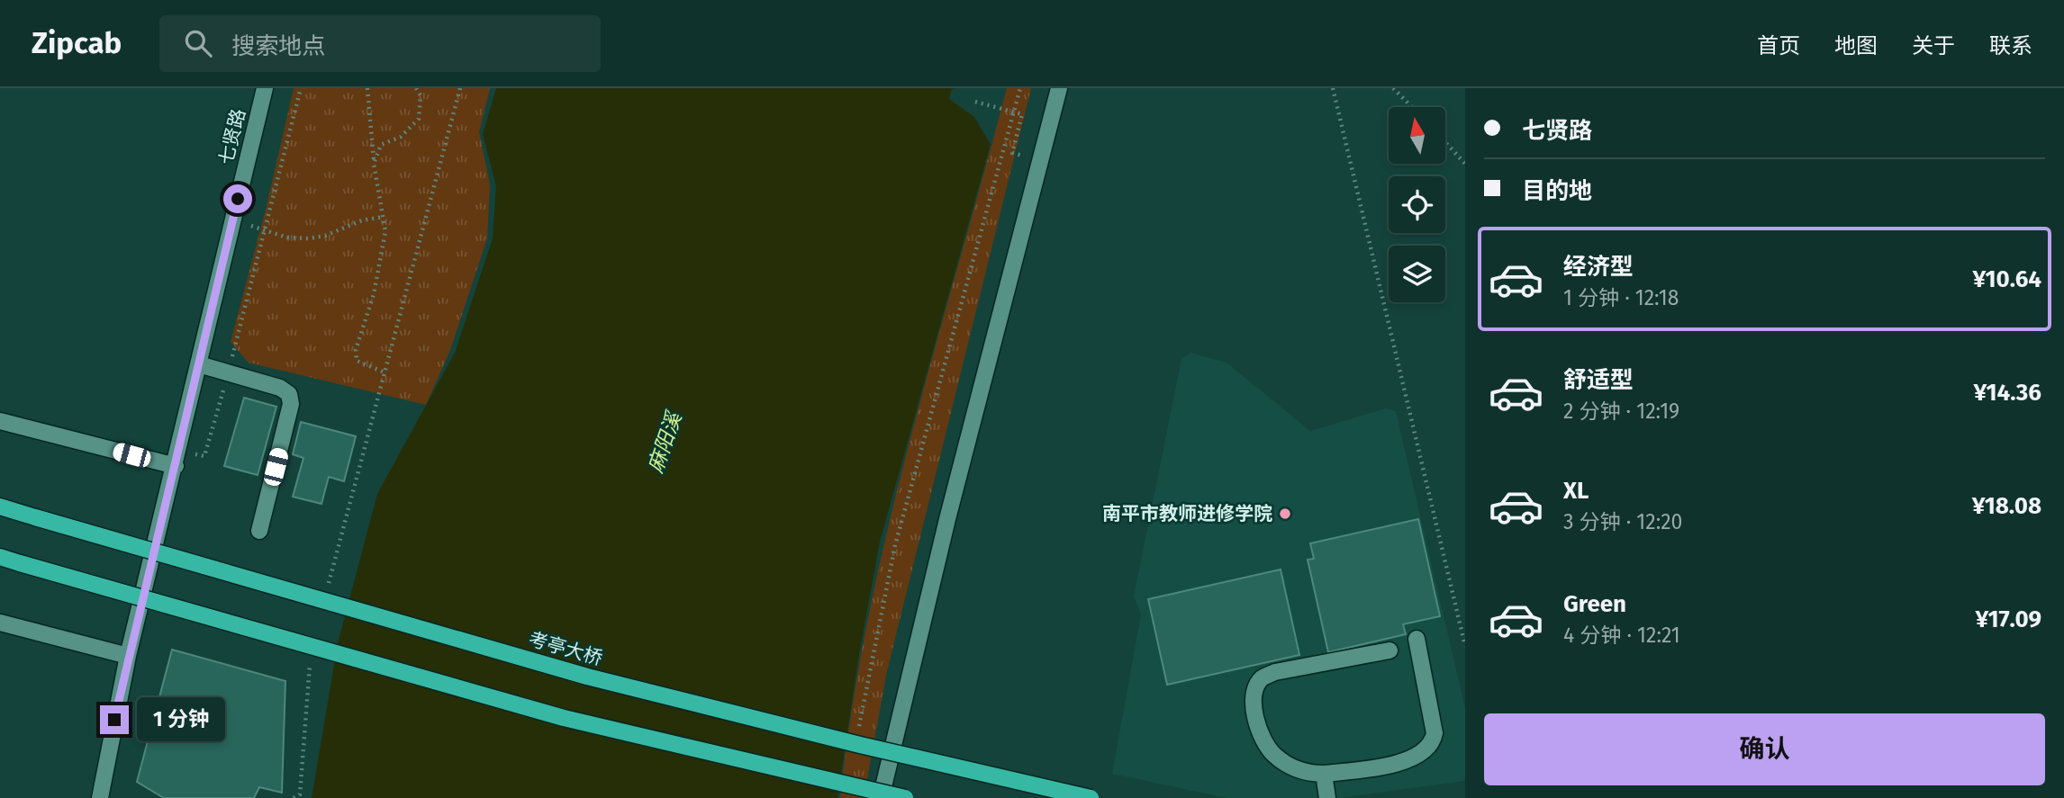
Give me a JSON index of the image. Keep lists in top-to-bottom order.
{
  "streets": {
    "main road": ["考亭大桥"],
    "street": ["七贤路"]
  },
  "water": ["麻阳溪"],
  "places": ["南平市教师进修学院"],
  "north": "top",
  "page": {
    "header": "Zipcab",
    "search": "搜索地点",
    "nav": [
      "首页",
      "地图",
      "关于",
      "联系"
    ],
    "banner": ["七贤路", "目的地"],
    "list": [
      {
        "name": "经济型",
        "note": "1 分钟 · 12:18",
        "value": "¥10.64"
      },
      {
        "name": "舒适型",
        "note": "2 分钟 · 12:19",
        "value": "¥14.36"
      },
      {
        "name": "XL",
        "note": "3 分钟 · 12:20",
        "value": "¥18.08"
      },
      {
        "name": "Green",
        "note": "4 分钟 · 12:21",
        "value": "¥17.09"
      }
    ],
    "bubble": "1 分钟",
    "buttons": "确认"
  }
}
